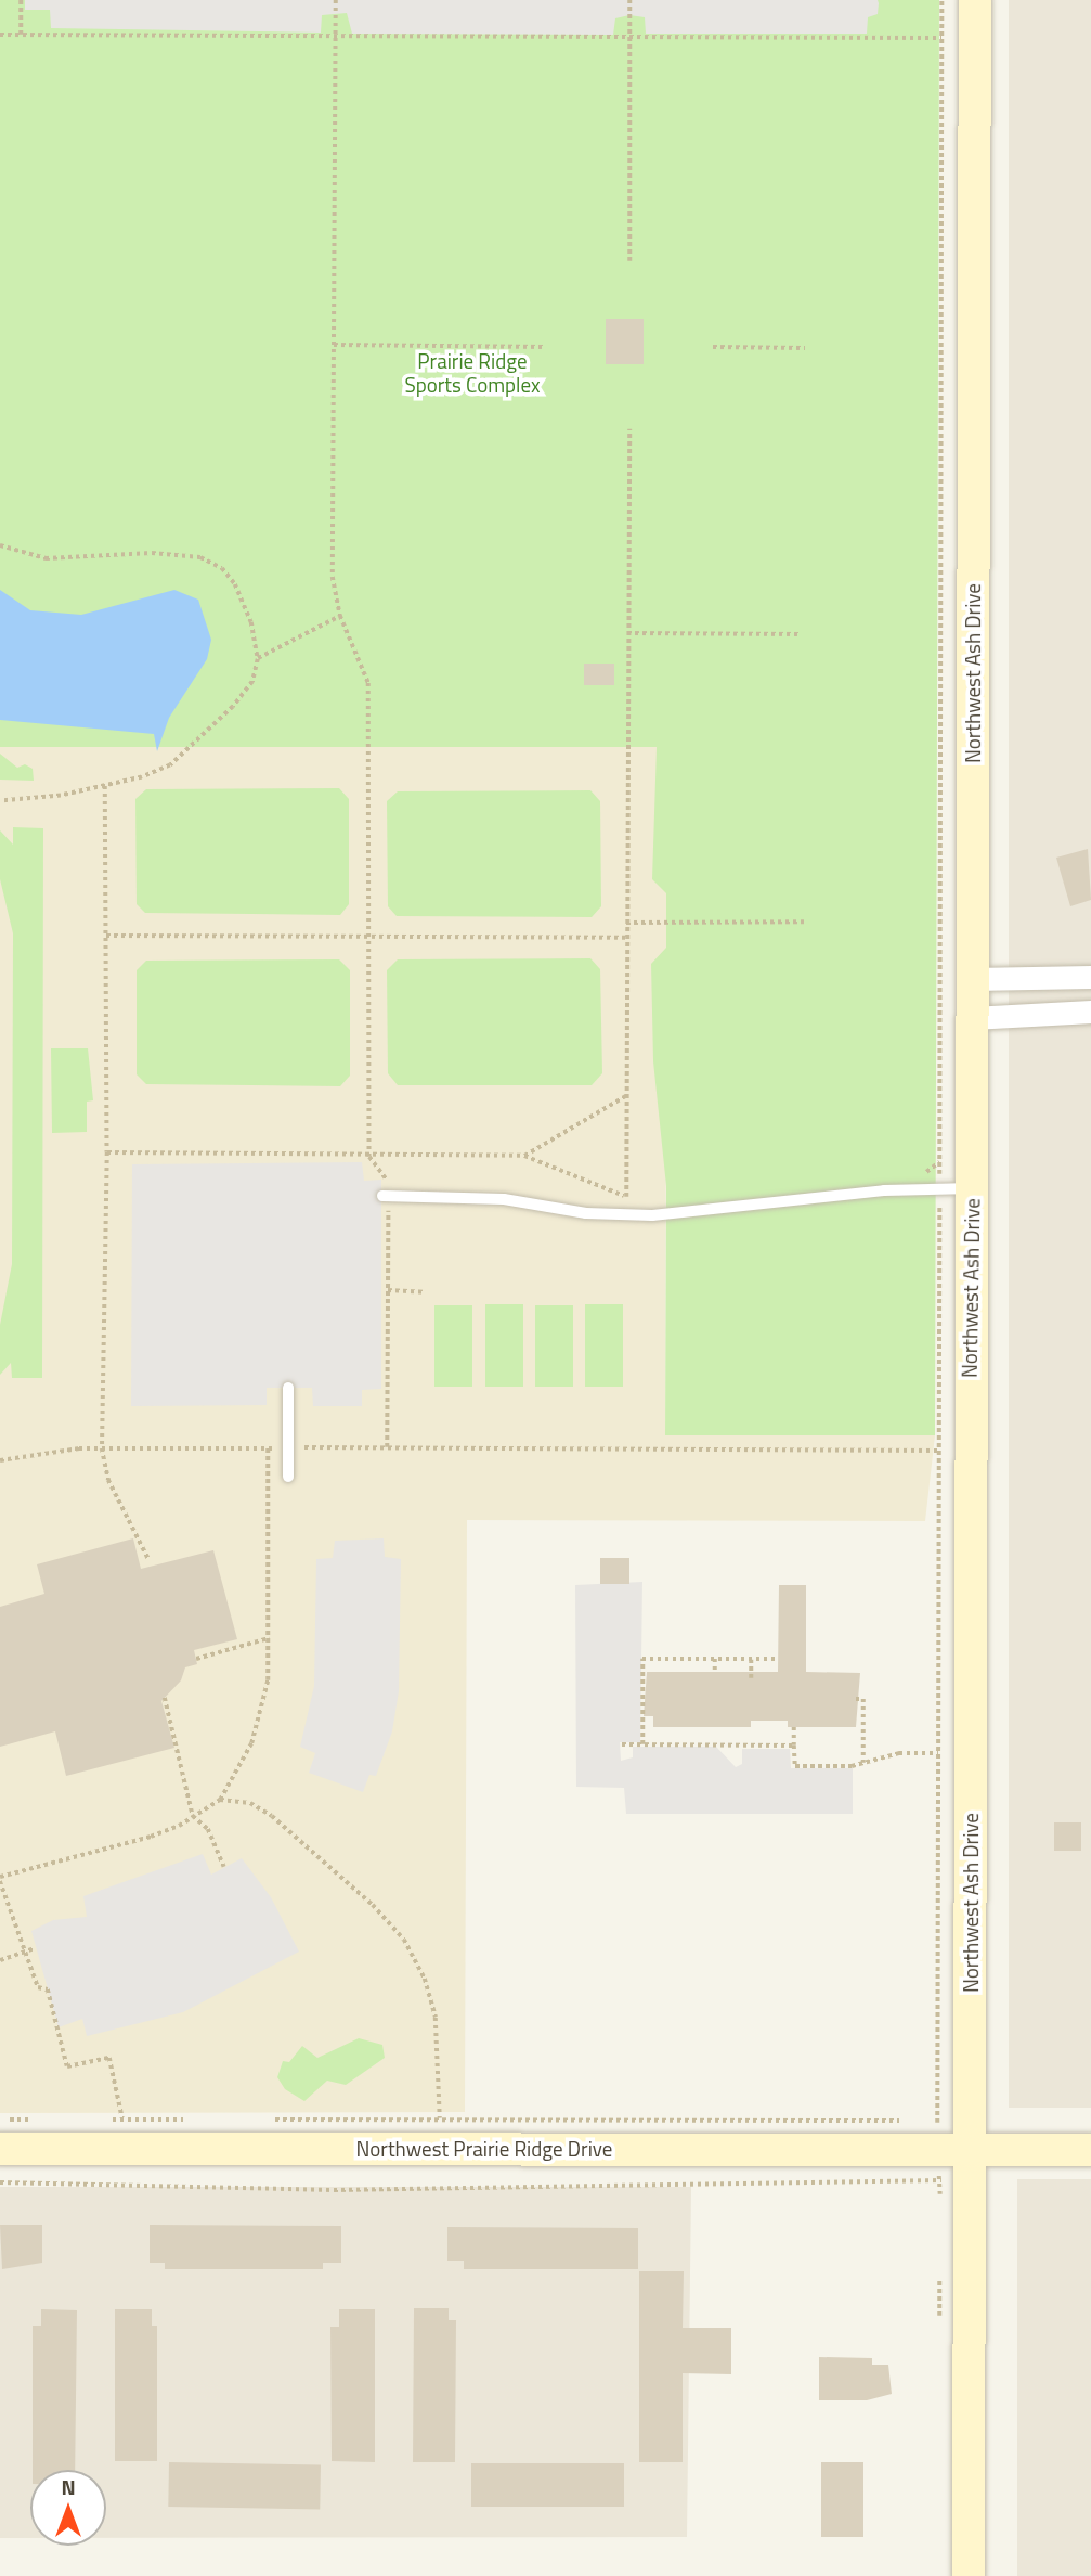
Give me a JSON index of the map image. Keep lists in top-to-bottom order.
{
  "streets": {
    "street": ["Northwest Ash Drive", "Northwest Prairie Ridge Drive"]
  },
  "crossings": [
    ["Northwest Ash Drive", "Northwest Prairie Ridge Drive"]
  ],
  "parks": ["Prairie Ridge Sports Complex"],
  "north": "top"
}
